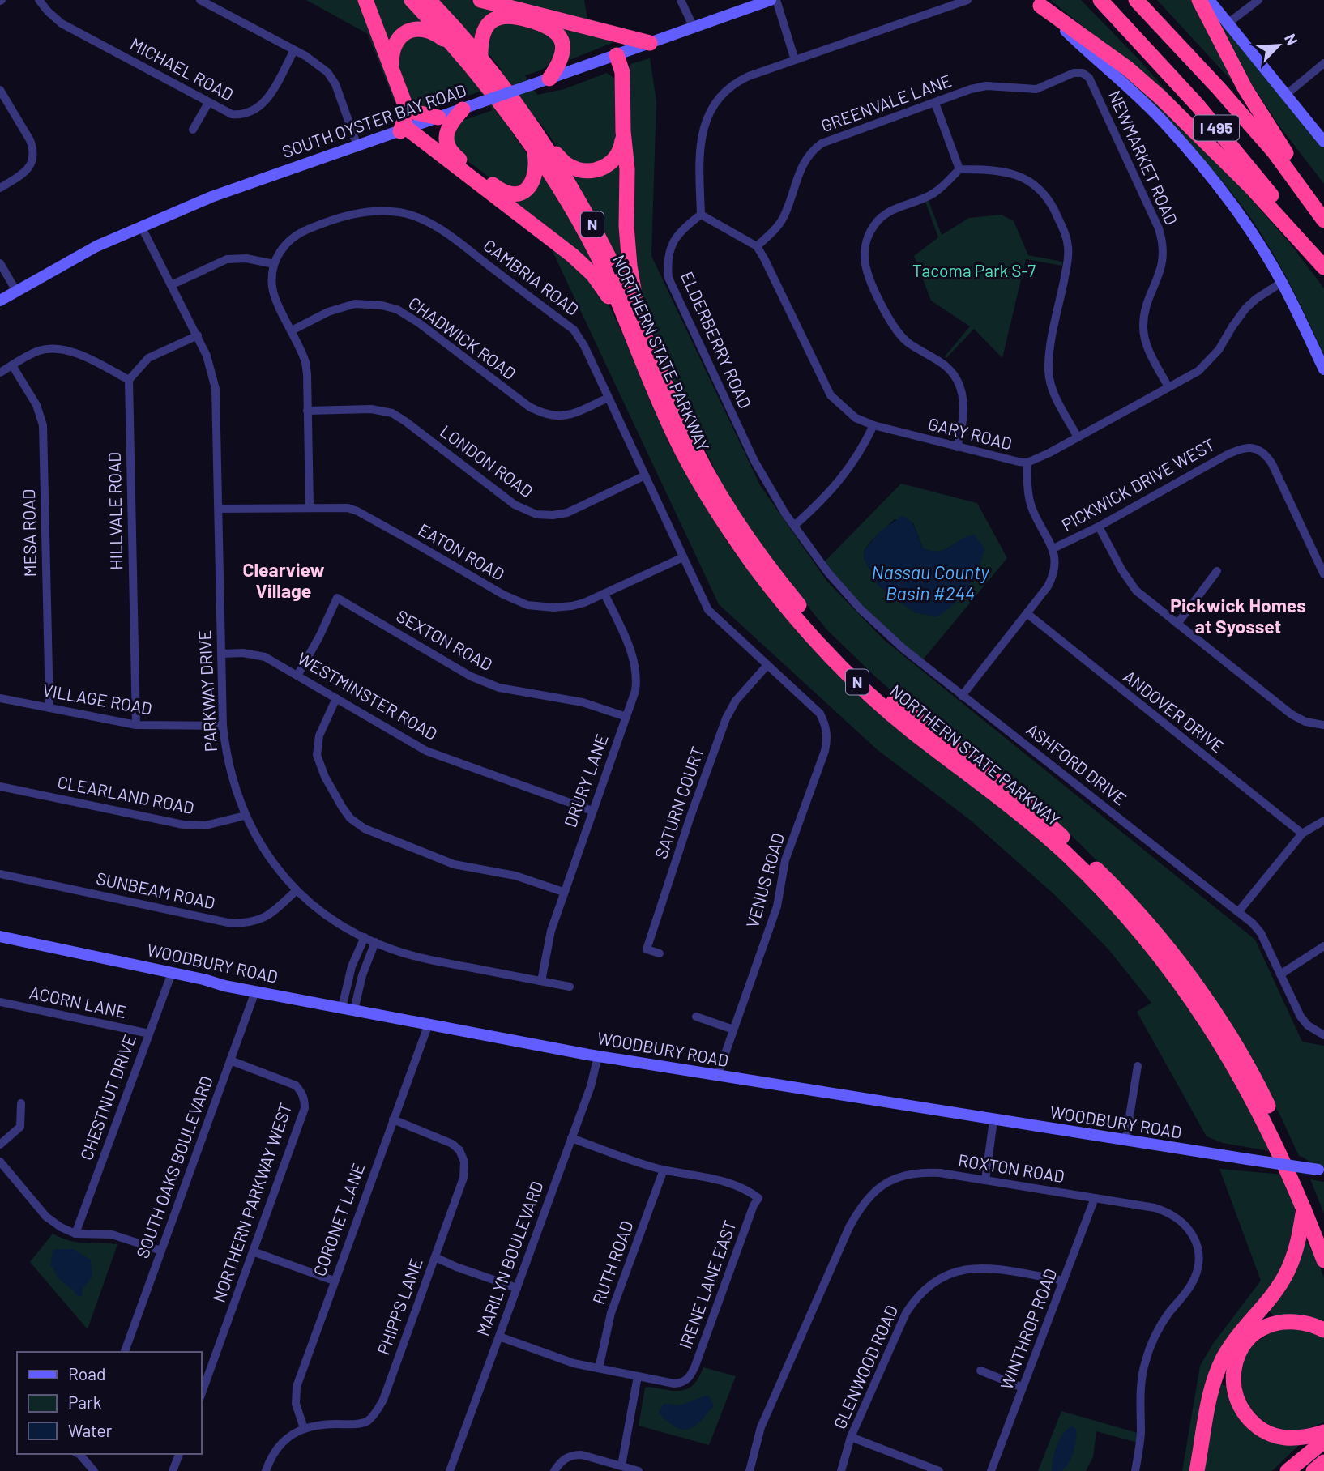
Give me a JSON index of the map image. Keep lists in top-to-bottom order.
{
  "streets": {
    "highway": ["I 495", "N", "NORTHERN STATE PARKWAY"],
    "main road": ["SOUTH OYSTER BAY ROAD", "WOODBURY ROAD"],
    "street": [
      "MICHAEL ROAD",
      "GREENVALE LANE",
      "NEWMARKET ROAD",
      "CAMBRIA ROAD",
      "CHADWICK ROAD",
      "ELDERBERRY ROAD",
      "GARY ROAD",
      "LONDON ROAD",
      "PICKWICK DRIVE WEST",
      "HILLVALE ROAD",
      "MESA ROAD",
      "EATON ROAD",
      "SEXTON ROAD",
      "PARKWAY DRIVE",
      "WESTMINSTER ROAD",
      "VILLAGE ROAD",
      "ANDOVER DRIVE",
      "ASHFORD DRIVE",
      "DRURY LANE",
      "CLEARLAND ROAD",
      "SATURN COURT",
      "VENUS ROAD",
      "SUNBEAM ROAD",
      "ACORN LANE",
      "CHESTNUT DRIVE",
      "SOUTH OAKS BOULEVARD",
      "ROXTON ROAD",
      "NORTHERN PARKWAY WEST",
      "CORONET LANE",
      "MARILYN BOULEVARD",
      "RUTH ROAD",
      "IRENE LANE EAST",
      "PHIPPS LANE",
      "WINTHROP ROAD",
      "GLENWOOD ROAD"
    ]
  },
  "crossings": [
    ["GREENVALE LANE", "NEWMARKET ROAD"],
    ["GREENVALE LANE", "GARY ROAD"],
    ["SOUTH OYSTER BAY ROAD", "PARKWAY DRIVE"],
    ["NEWMARKET ROAD", "GARY ROAD"],
    ["CAMBRIA ROAD", "CHADWICK ROAD"],
    ["CAMBRIA ROAD", "LONDON ROAD"],
    ["CAMBRIA ROAD", "EATON ROAD"],
    ["CAMBRIA ROAD", "SATURN COURT"],
    ["CAMBRIA ROAD", "VENUS ROAD"],
    ["ELDERBERRY ROAD", "ASHFORD DRIVE"],
    ["PICKWICK DRIVE WEST", "ANDOVER DRIVE"],
    ["PICKWICK DRIVE WEST", "ASHFORD DRIVE"],
    ["HILLVALE ROAD", "VILLAGE ROAD"],
    ["MESA ROAD", "VILLAGE ROAD"],
    ["EATON ROAD", "PARKWAY DRIVE"],
    ["EATON ROAD", "DRURY LANE"],
    ["SEXTON ROAD", "WESTMINSTER ROAD"],
    ["SEXTON ROAD", "DRURY LANE"],
    ["PARKWAY DRIVE", "WESTMINSTER ROAD"],
    ["PARKWAY DRIVE", "VILLAGE ROAD"],
    ["PARKWAY DRIVE", "DRURY LANE"],
    ["PARKWAY DRIVE", "CLEARLAND ROAD"],
    ["PARKWAY DRIVE", "SUNBEAM ROAD"],
    ["WESTMINSTER ROAD", "DRURY LANE"],
    ["VENUS ROAD", "WOODBURY ROAD"],
    ["WOODBURY ROAD", "CHESTNUT DRIVE"],
    ["WOODBURY ROAD", "SOUTH OAKS BOULEVARD"],
    ["WOODBURY ROAD", "CORONET LANE"],
    ["WOODBURY ROAD", "MARILYN BOULEVARD"],
    ["ACORN LANE", "CHESTNUT DRIVE"],
    ["SOUTH OAKS BOULEVARD", "NORTHERN PARKWAY WEST"],
    ["ROXTON ROAD", "WINTHROP ROAD"],
    ["CORONET LANE", "PHIPPS LANE"],
    ["RUTH ROAD", "IRENE LANE EAST"],
    ["WINTHROP ROAD", "GLENWOOD ROAD"]
  ],
  "districts": ["Clearview Village", "Pickwick Homes at Syosset"],
  "water": ["Nassau County Basin #244"],
  "parks": ["Tacoma Park S-7"],
  "legend": ["Road", "Park", "Water"],
  "north": "top right"
}
